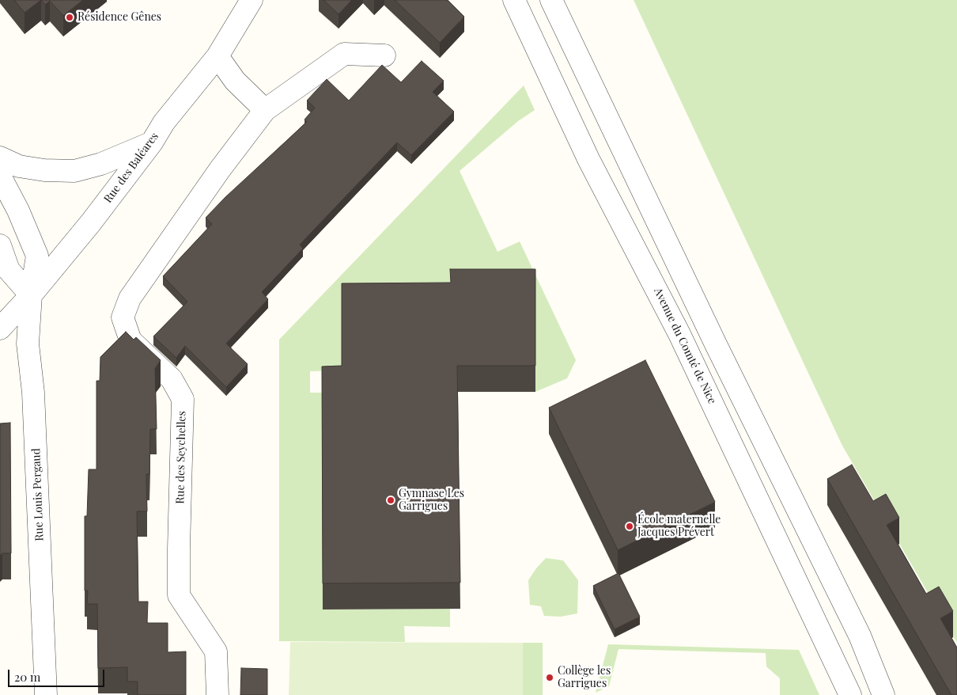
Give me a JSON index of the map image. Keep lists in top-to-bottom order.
{
  "streets": {
    "street": [
      "Rue des Baléares",
      "Avenue du Comté de Nice",
      "Rue des Seychelles",
      "Rue Louis Pergaud"
    ]
  },
  "crossings": [
    ["Rue des Baléares", "Rue Louis Pergaud"]
  ],
  "places": [
    "Résidence Gênes",
    "Gymnase Les Garrigues",
    "École maternelle Jacques Prévert",
    "Collège les Garrigues"
  ],
  "scale_bar": "20 m"
}
